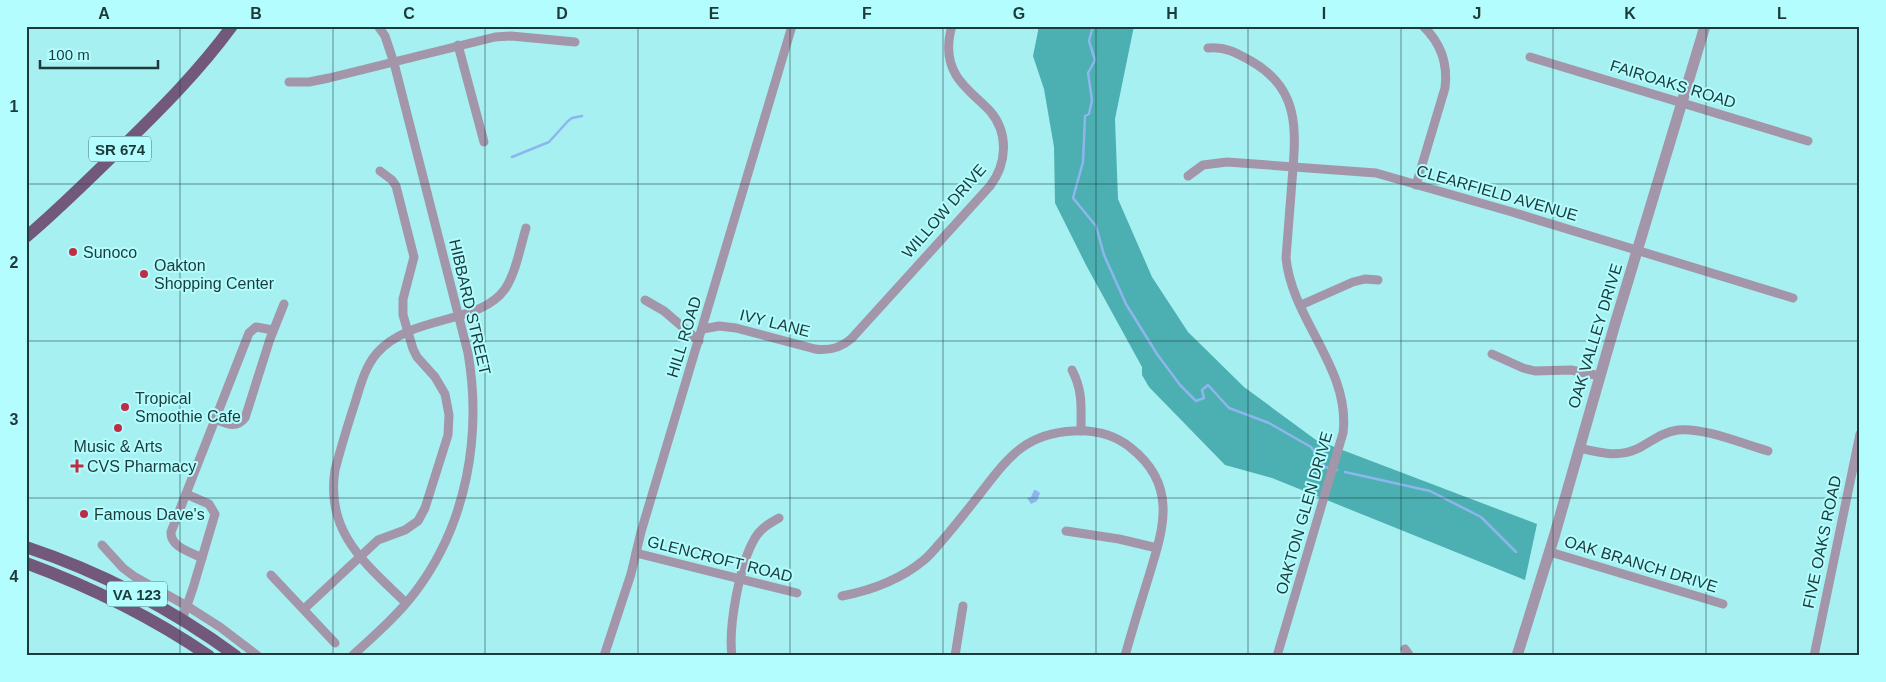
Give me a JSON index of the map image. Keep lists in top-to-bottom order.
{
  "streets": {
    "main road": ["SR 674", "VA 123"],
    "street": [
      "FAIROAKS ROAD",
      "CLEARFIELD AVENUE",
      "WILLOW DRIVE",
      "HIBBARD STREET",
      "IVY LANE",
      "OAK VALLEY DRIVE",
      "HILL ROAD",
      "OAKTON GLEN DRIVE",
      "FIVE OAKS ROAD",
      "GLENCROFT ROAD",
      "OAK BRANCH DRIVE"
    ]
  },
  "crossings": [
    ["FAIROAKS ROAD", "OAK VALLEY DRIVE"],
    ["CLEARFIELD AVENUE", "OAK VALLEY DRIVE"],
    ["CLEARFIELD AVENUE", "OAKTON GLEN DRIVE"],
    ["WILLOW DRIVE", "IVY LANE"],
    ["IVY LANE", "HILL ROAD"],
    ["OAK VALLEY DRIVE", "OAK BRANCH DRIVE"],
    ["HILL ROAD", "GLENCROFT ROAD"]
  ],
  "places": {
    "other": [
      "Sunoco",
      "Oakton Shopping Center",
      "Tropical Smoothie Cafe",
      "Music & Arts",
      "Famous Dave's"
    ],
    "health": ["CVS Pharmacy"]
  },
  "scale_bar": "100 m",
  "grid": {
    "columns": [
      "A",
      "B",
      "C",
      "D",
      "E",
      "F",
      "G",
      "H",
      "I",
      "J",
      "K",
      "L"
    ],
    "rows": [
      "1",
      "2",
      "3",
      "4"
    ]
  }
}
